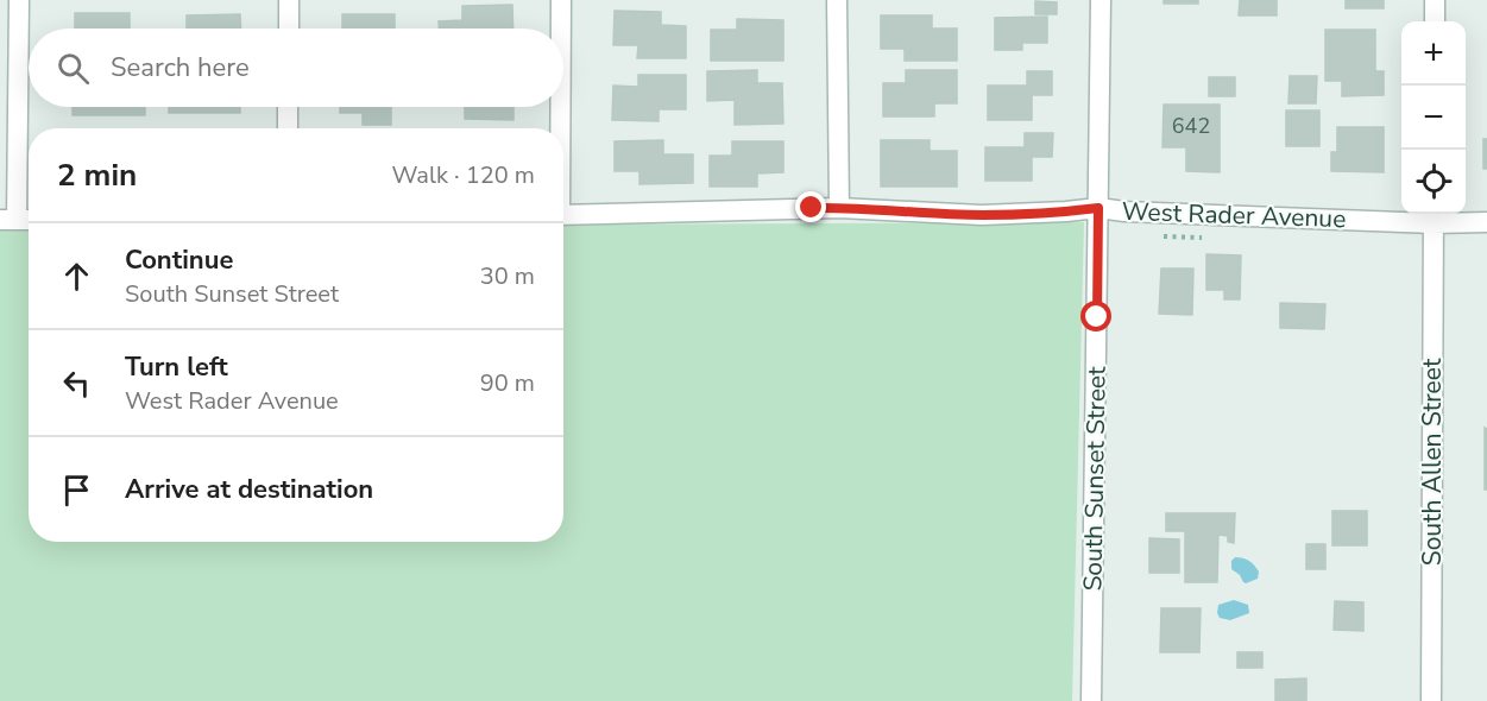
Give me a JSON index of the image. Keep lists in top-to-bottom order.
{
  "streets": {
    "street": ["West Rader Avenue", "South Allen Street", "South Sunset Street"]
  },
  "crossings": [
    ["West Rader Avenue", "South Allen Street"],
    ["West Rader Avenue", "South Sunset Street"]
  ],
  "house_numbers": ["642"],
  "page": {
    "map_buttons": ["+", "−"],
    "search": "Search here",
    "heading": ["2 min", "Walk · 120 m"],
    "list": [
      ["Continue", "South Sunset Street", "30 m"],
      ["Turn left", "West Rader Avenue", "90 m"],
      "Arrive at destination"
    ]
  }
}
